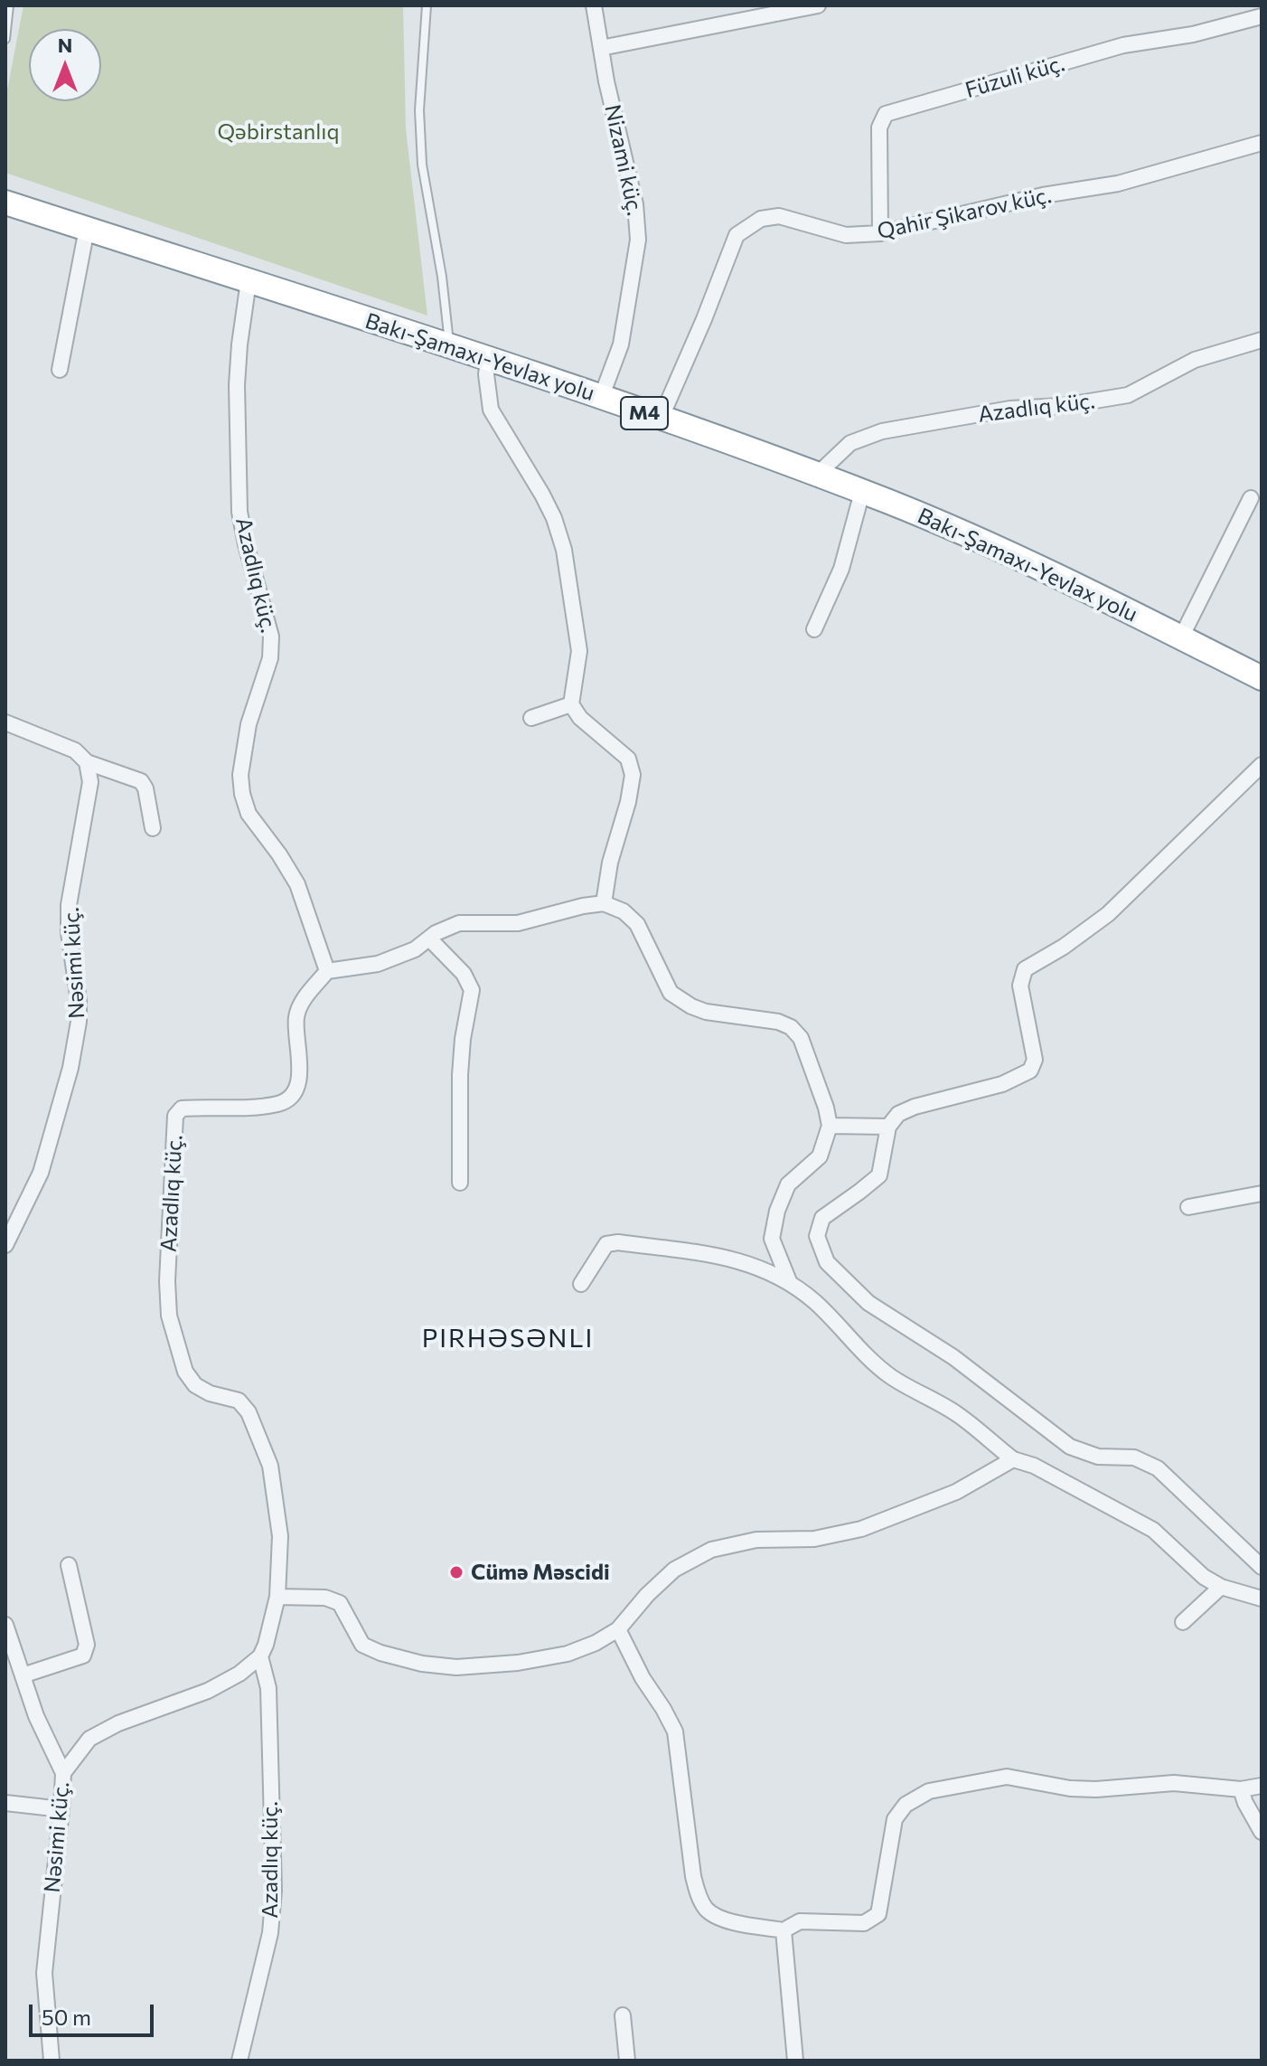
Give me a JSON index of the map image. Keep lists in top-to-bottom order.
{
  "streets": {
    "highway": ["Bakı-Şamaxı-Yevlax yolu", "M4"],
    "street": [
      "Füzuli küç.",
      "Nizami küç.",
      "Qahir Şikarov küç.",
      "Azadlıq küç.",
      "Nəsimi küç."
    ]
  },
  "crossings": [
    ["Füzuli küç.", "Qahir Şikarov küç."],
    ["Nizami küç.", "Bakı-Şamaxı-Yevlax yolu"],
    ["Qahir Şikarov küç.", "Bakı-Şamaxı-Yevlax yolu"],
    ["Bakı-Şamaxı-Yevlax yolu", "Azadlıq küç."]
  ],
  "districts": ["PIRHƏSƏNLI"],
  "parks": ["Qəbirstanlıq"],
  "places": ["Cümə Məscidi"],
  "scale_bar": "50 m",
  "north": "top"
}
